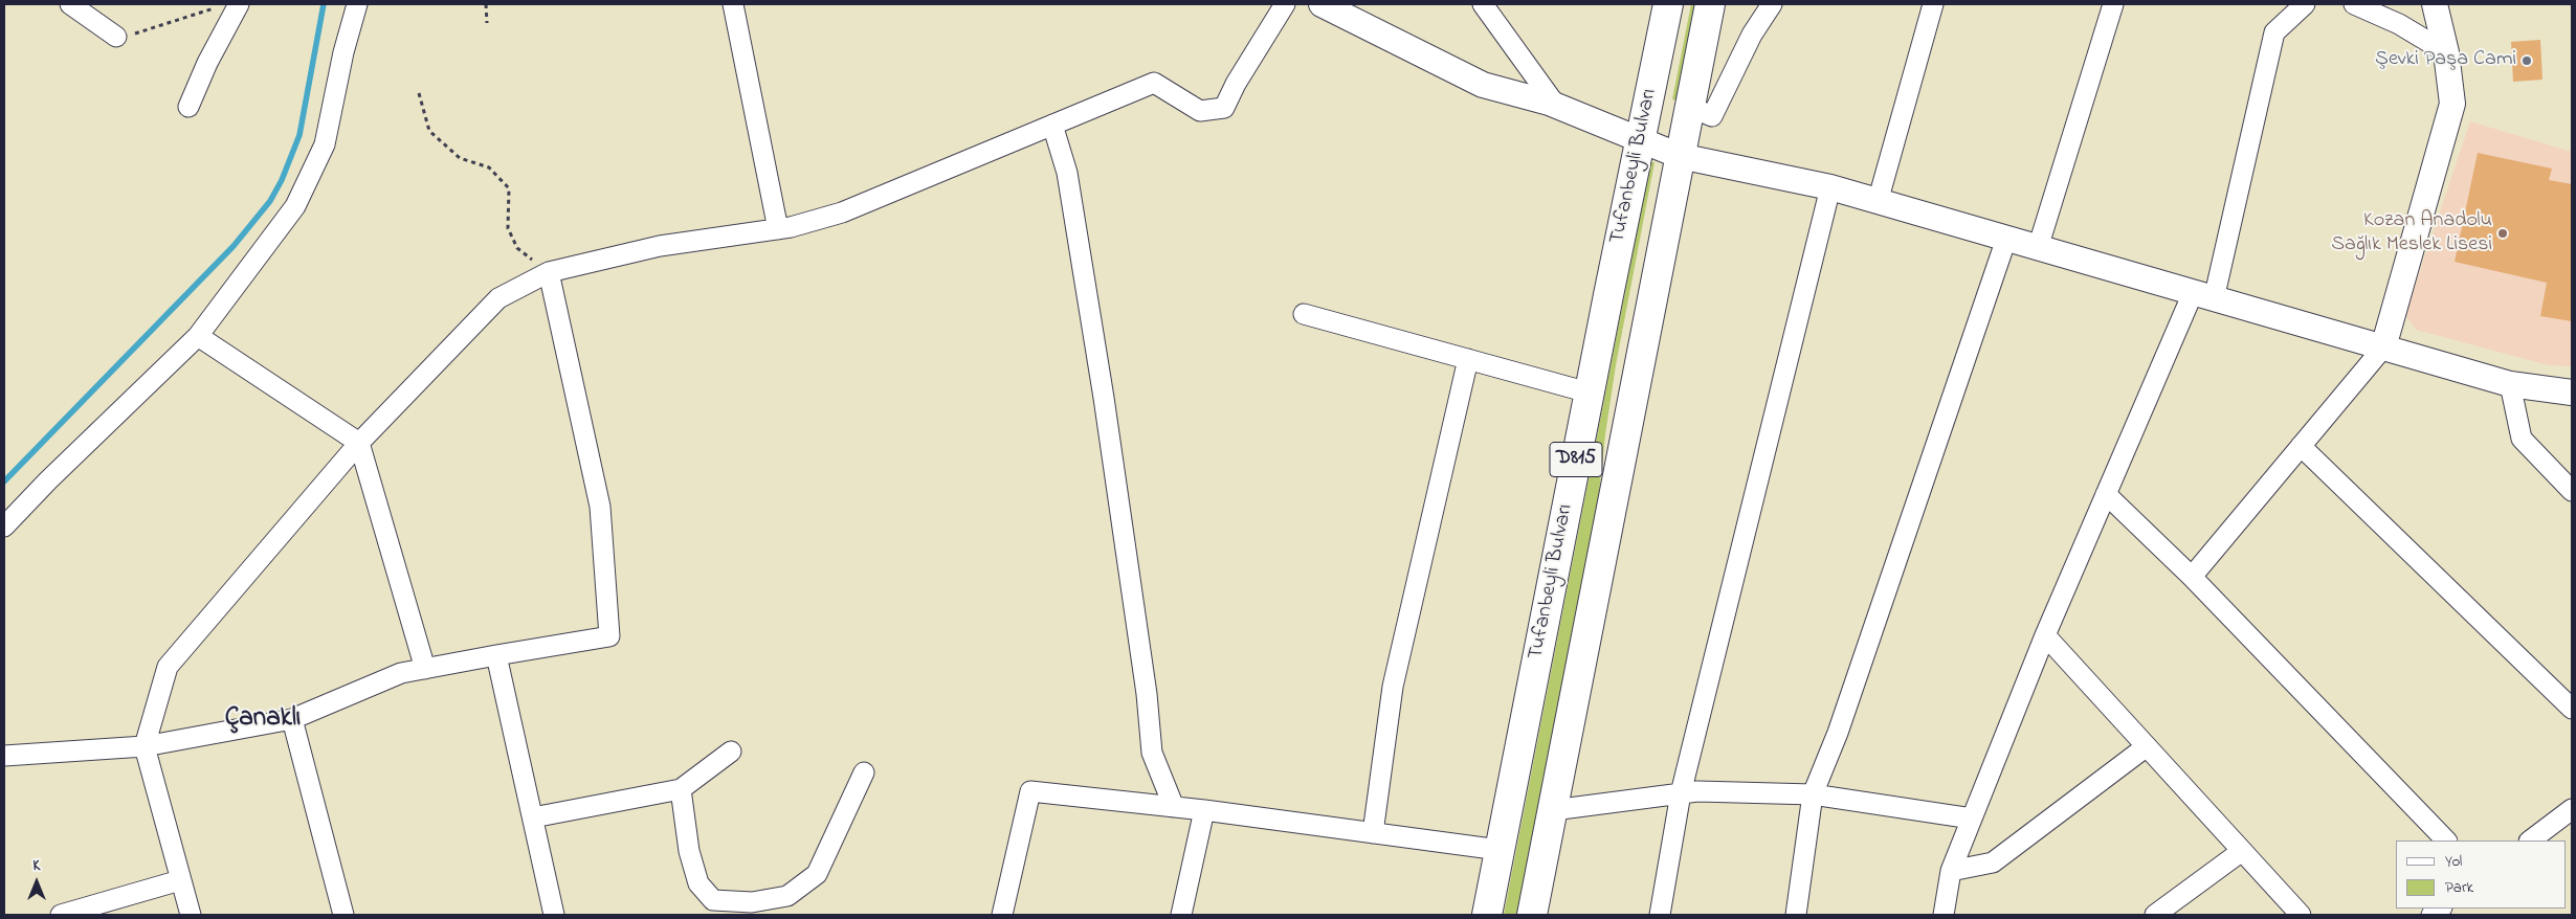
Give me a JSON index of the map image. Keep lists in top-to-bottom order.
{
  "streets": {
    "highway": ["Tufanbeyli Bulvarı", "D815"]
  },
  "districts": ["Çanaklı"],
  "places": ["Şevki Paşa Cami", "Kozan Anadolu Sağlık Meslek Lisesi"],
  "legend": ["Yol", "Park"],
  "north": "top"
}
